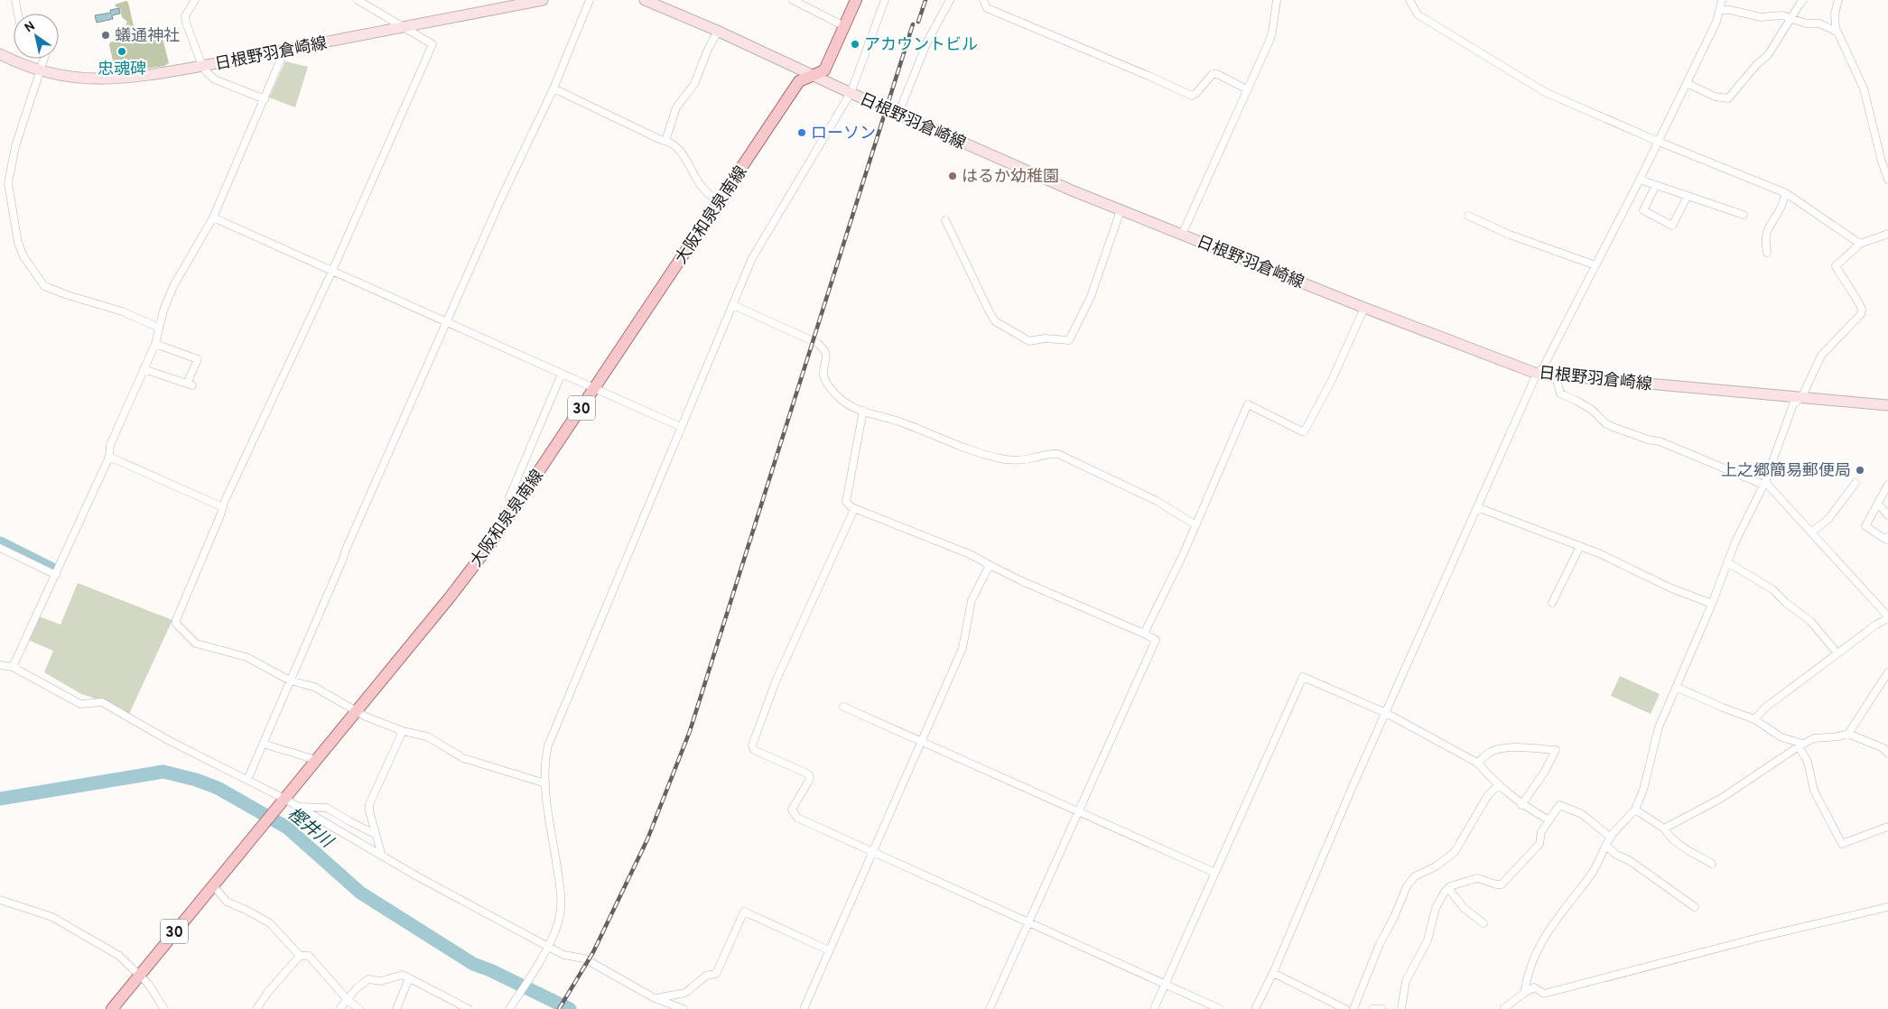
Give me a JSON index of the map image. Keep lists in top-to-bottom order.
{
  "streets": {
    "main road": ["日根野羽倉崎線", "大阪和泉泉南線", "30"]
  },
  "crossings": [
    ["日根野羽倉崎線", "大阪和泉泉南線"]
  ],
  "water": ["樫井川"],
  "places": [
    "蟻通神社",
    "アカウントビル",
    "忠魂碑",
    "ローソン",
    "はるか幼稚園",
    "上之郷簡易郵便局"
  ],
  "north": "top left"
}
